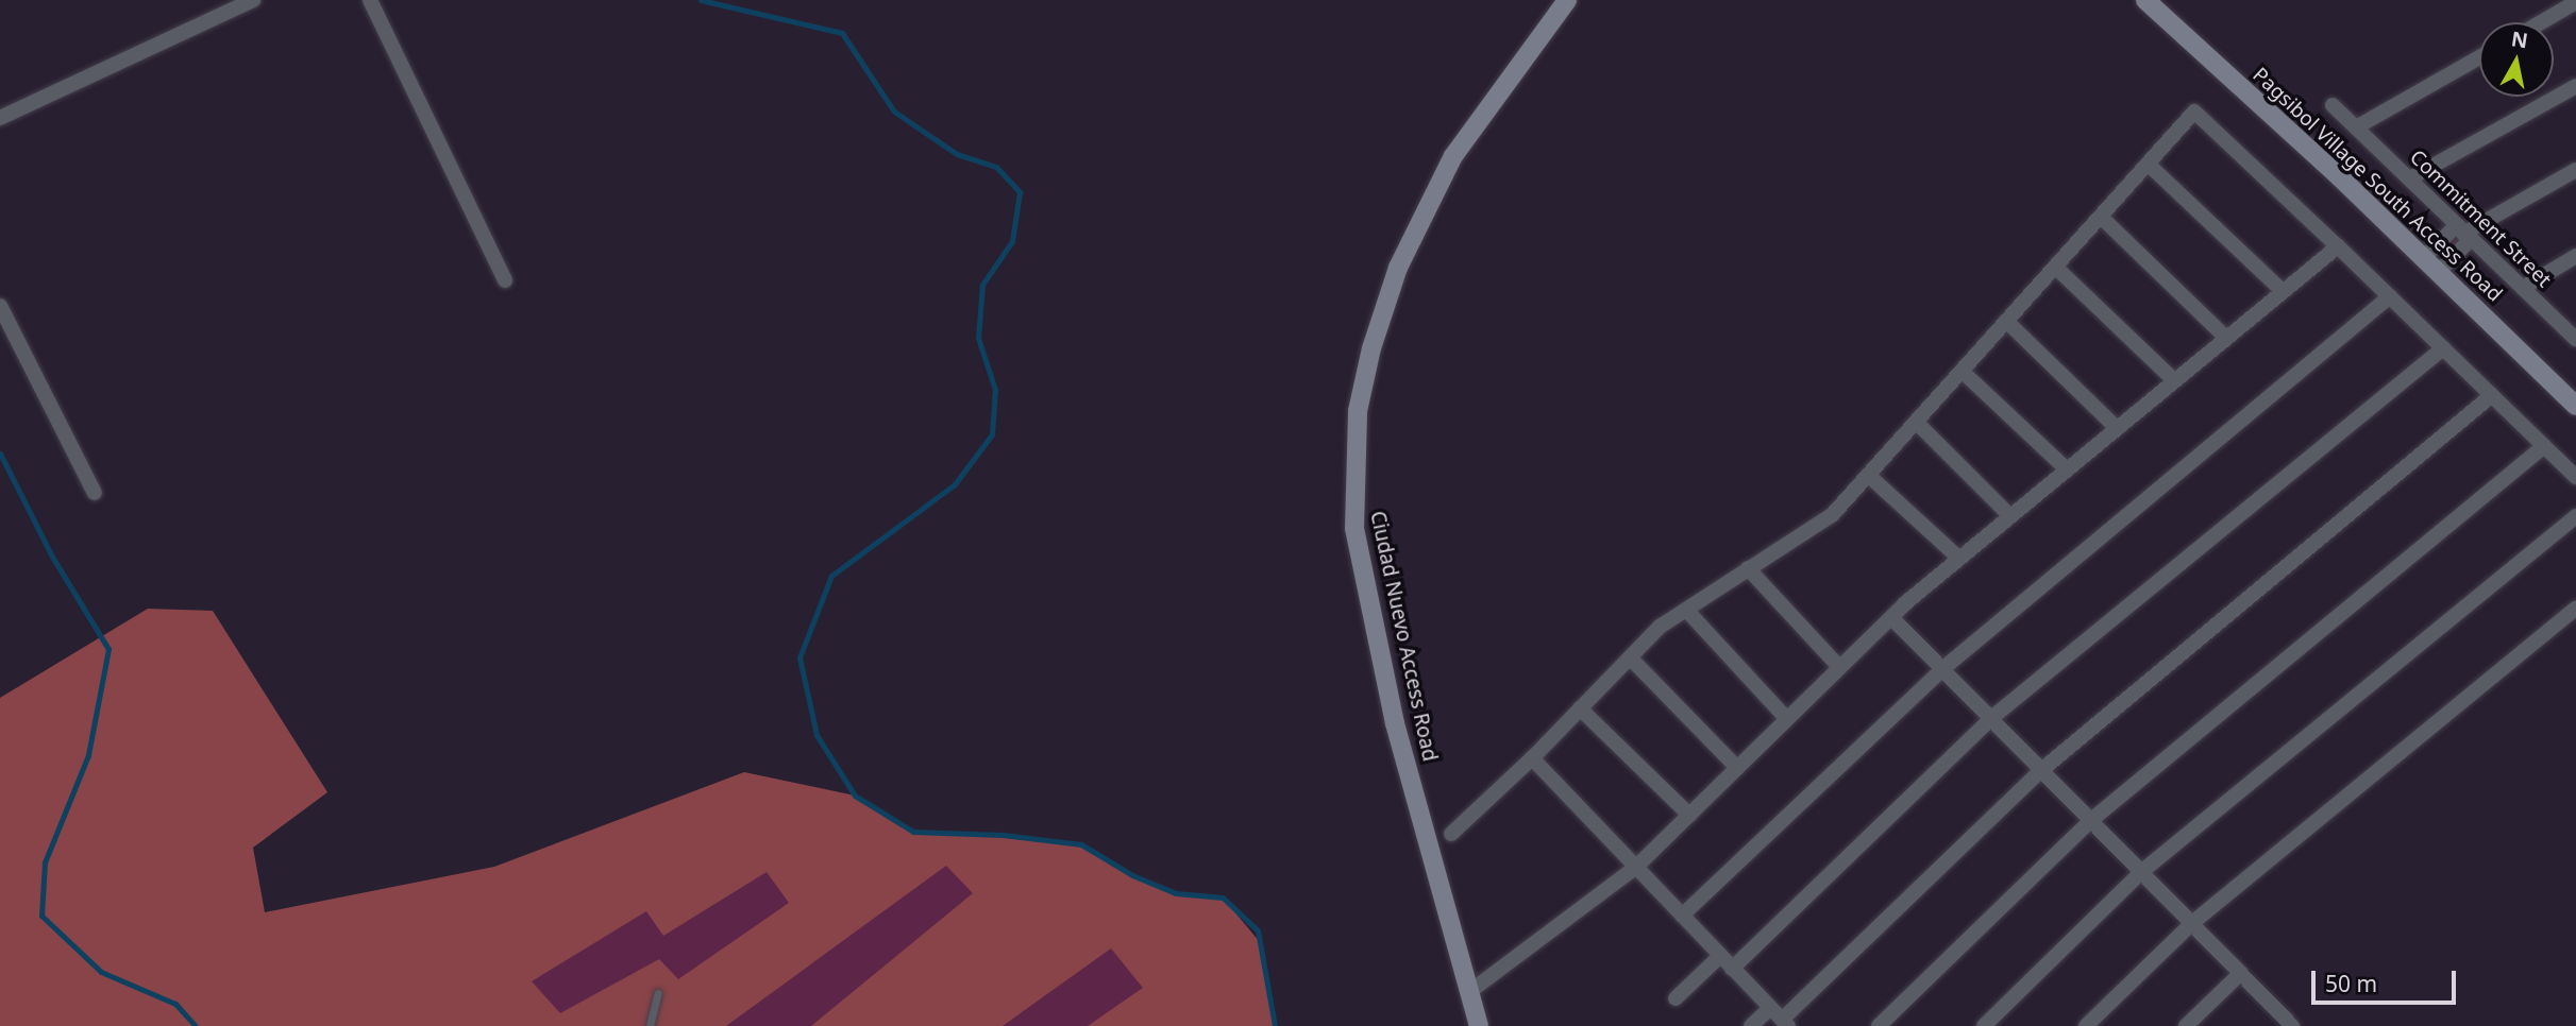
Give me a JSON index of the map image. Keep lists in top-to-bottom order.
{
  "streets": {
    "street": ["Pagsibol Village South Access Road", "Commitment Street", "Ciudad Nuevo Access Road"]
  },
  "scale_bar": "50 m",
  "north": "top"
}
